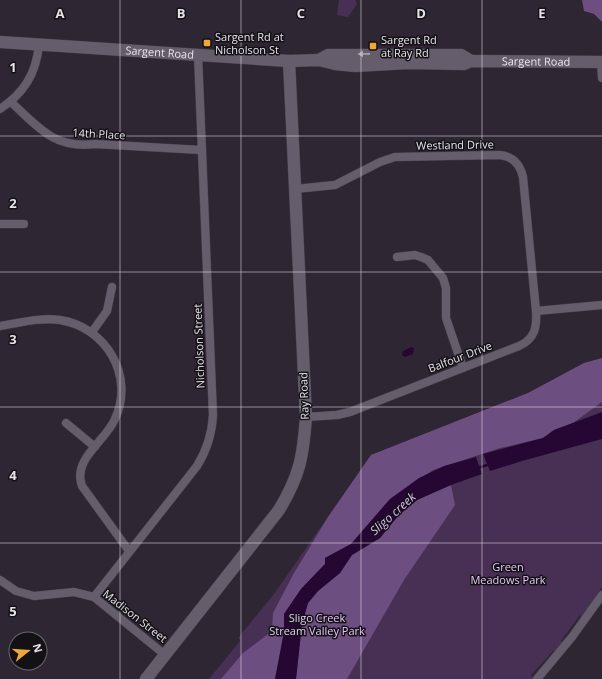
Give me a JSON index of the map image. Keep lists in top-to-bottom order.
{
  "streets": {
    "street": [
      "Sargent Road",
      "14th Place",
      "Westland Drive",
      "Nicholson Street",
      "Balfour Drive",
      "Ray Road",
      "Madison Street"
    ]
  },
  "crossings": [
    ["Sargent Road", "Nicholson Street"],
    ["Sargent Road", "Ray Road"],
    ["14th Place", "Nicholson Street"],
    ["Westland Drive", "Balfour Drive"],
    ["Westland Drive", "Ray Road"],
    ["Nicholson Street", "Madison Street"],
    ["Balfour Drive", "Ray Road"],
    ["Ray Road", "Madison Street"]
  ],
  "water": ["Sligo creek"],
  "parks": ["Green Meadows Park", "Sligo Creek Stream Valley Park"],
  "places": {
    "transit": ["Sargent Rd at Nicholson St", "Sargent Rd at Ray Rd"]
  },
  "north": "right",
  "grid": {
    "columns": [
      "A",
      "B",
      "C",
      "D",
      "E"
    ],
    "rows": [
      "1",
      "2",
      "3",
      "4",
      "5"
    ]
  }
}
